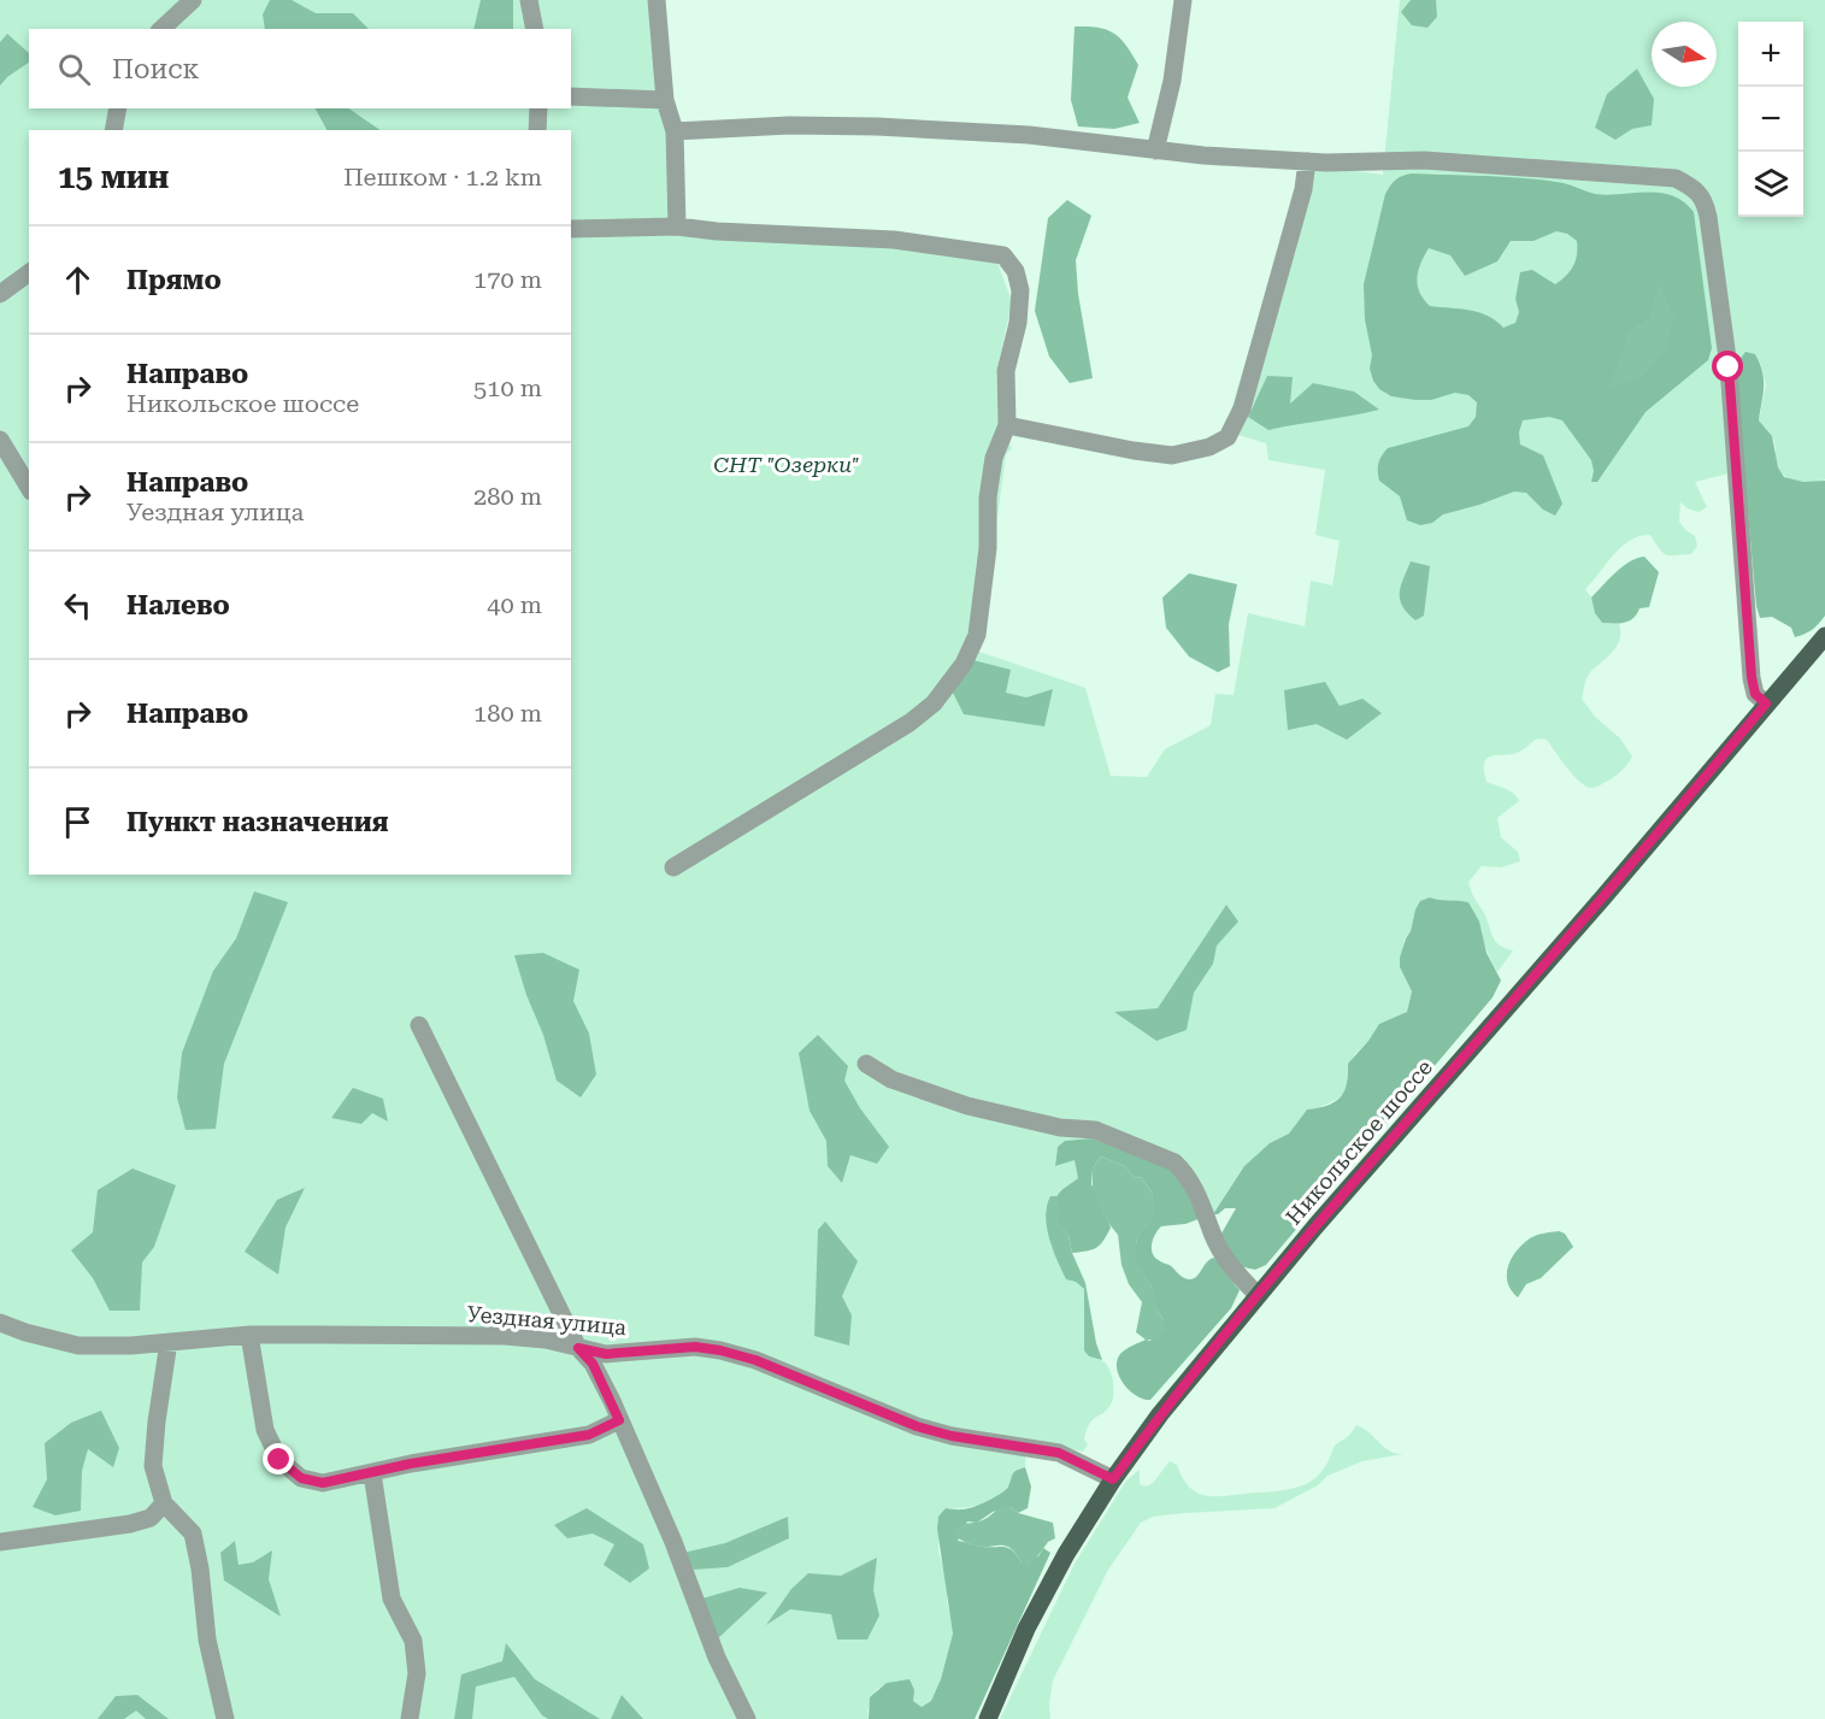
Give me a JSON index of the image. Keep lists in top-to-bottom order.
{
  "streets": {
    "main road": ["Никольское шоссе"],
    "street": ["Уездная улица"]
  },
  "crossings": [
    ["Никольское шоссе", "Уездная улица"]
  ],
  "parks": ["СНТ \"Озерки\""],
  "north": "right",
  "page": {
    "map_buttons": ["+", "−"],
    "search": "Поиск",
    "heading": ["15 мин", "Пешком · 1.2 km"],
    "list": [
      ["Прямо", "170 m"],
      ["Направо", "Никольское шоссе", "510 m"],
      ["Направо", "Уездная улица", "280 m"],
      ["Налево", "40 m"],
      ["Направо", "180 m"],
      "Пункт назначения"
    ]
  }
}
